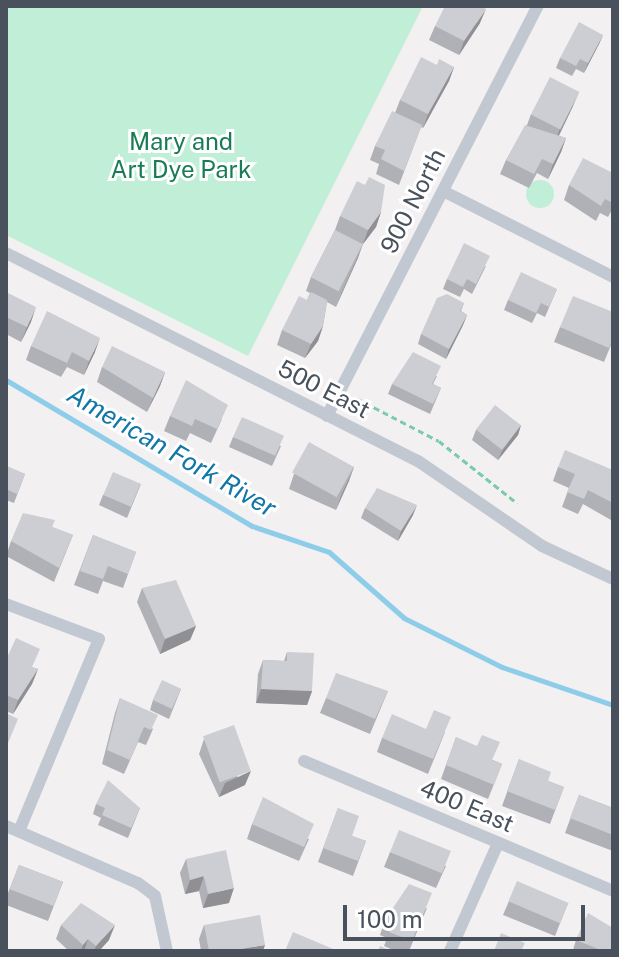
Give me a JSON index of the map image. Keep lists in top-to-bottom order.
{
  "streets": {
    "street": ["900 North", "500 East", "400 East"]
  },
  "crossings": [
    ["900 North", "500 East"]
  ],
  "water": ["American Fork River"],
  "parks": ["Mary and Art Dye Park"],
  "scale_bar": "100 m"
}
